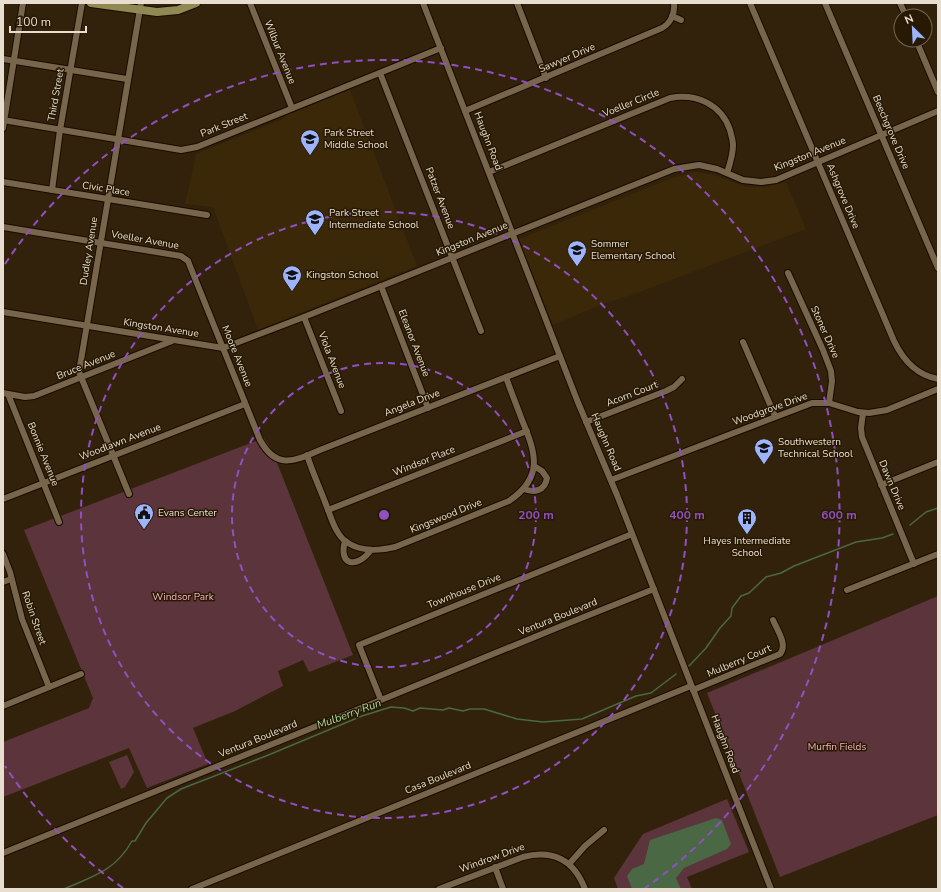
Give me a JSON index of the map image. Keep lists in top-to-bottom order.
{
  "streets": {
    "street": [
      "Wilbur Avenue",
      "Sawyer Drive",
      "Third Street",
      "Voeller Circle",
      "Park Street",
      "Beechgrove Drive",
      "Haughn Road",
      "Kingston Avenue",
      "Civic Place",
      "Ashgrove Drive",
      "Patzer Avenue",
      "Voeller Avenue",
      "Dudley Avenue",
      "Stoner Drive",
      "Eleanor Avenue",
      "Moore Avenue",
      "Viola Avenue",
      "Bruce Avenue",
      "Acorn Court",
      "Angela Drive",
      "Woodgrove Drive",
      "Woodlawn Avenue",
      "Bonnie Avenue",
      "Windsor Place",
      "Dawn Drive",
      "Kingswood Drive",
      "Townhouse Drive",
      "Ventura Boulevard",
      "Robin Street",
      "Mulberry Court",
      "Casa Boulevard",
      "Windrow Drive"
    ]
  },
  "crossings": [
    ["Wilbur Avenue", "Park Street"],
    ["Sawyer Drive", "Haughn Road"],
    ["Third Street", "Park Street"],
    ["Third Street", "Civic Place"],
    ["Voeller Circle", "Haughn Road"],
    ["Voeller Circle", "Kingston Avenue"],
    ["Park Street", "Haughn Road"],
    ["Park Street", "Patzer Avenue"],
    ["Park Street", "Dudley Avenue"],
    ["Beechgrove Drive", "Kingston Avenue"],
    ["Haughn Road", "Kingston Avenue"],
    ["Haughn Road", "Acorn Court"],
    ["Haughn Road", "Angela Drive"],
    ["Haughn Road", "Woodgrove Drive"],
    ["Haughn Road", "Townhouse Drive"],
    ["Haughn Road", "Ventura Boulevard"],
    ["Haughn Road", "Mulberry Court"],
    ["Haughn Road", "Casa Boulevard"],
    ["Kingston Avenue", "Ashgrove Drive"],
    ["Kingston Avenue", "Patzer Avenue"],
    ["Kingston Avenue", "Dudley Avenue"],
    ["Kingston Avenue", "Eleanor Avenue"],
    ["Kingston Avenue", "Moore Avenue"],
    ["Kingston Avenue", "Viola Avenue"],
    ["Kingston Avenue", "Bruce Avenue"],
    ["Civic Place", "Dudley Avenue"],
    ["Voeller Avenue", "Dudley Avenue"],
    ["Voeller Avenue", "Moore Avenue"],
    ["Dudley Avenue", "Bruce Avenue"],
    ["Dudley Avenue", "Woodlawn Avenue"],
    ["Stoner Drive", "Woodgrove Drive"],
    ["Eleanor Avenue", "Angela Drive"],
    ["Moore Avenue", "Angela Drive"],
    ["Moore Avenue", "Woodlawn Avenue"],
    ["Bruce Avenue", "Bonnie Avenue"],
    ["Angela Drive", "Kingswood Drive"],
    ["Woodgrove Drive", "Dawn Drive"],
    ["Woodlawn Avenue", "Bonnie Avenue"],
    ["Windsor Place", "Kingswood Drive"],
    ["Townhouse Drive", "Ventura Boulevard"],
    ["Mulberry Court", "Casa Boulevard"]
  ],
  "water": ["Mulberry Run"],
  "parks": ["Windsor Park", "Murfin Fields"],
  "places": {
    "school or university": [
      "Park Street Middle School",
      "Park Street Intermediate School",
      "Sommer Elementary School",
      "Kingston School",
      "Southwestern Technical School"
    ],
    "public building": ["Evans Center"],
    "building": ["Hayes Intermediate School"]
  },
  "scale_bar": "100 m",
  "north": "top left",
  "rings": ["200 m", "400 m", "600 m"]
}
